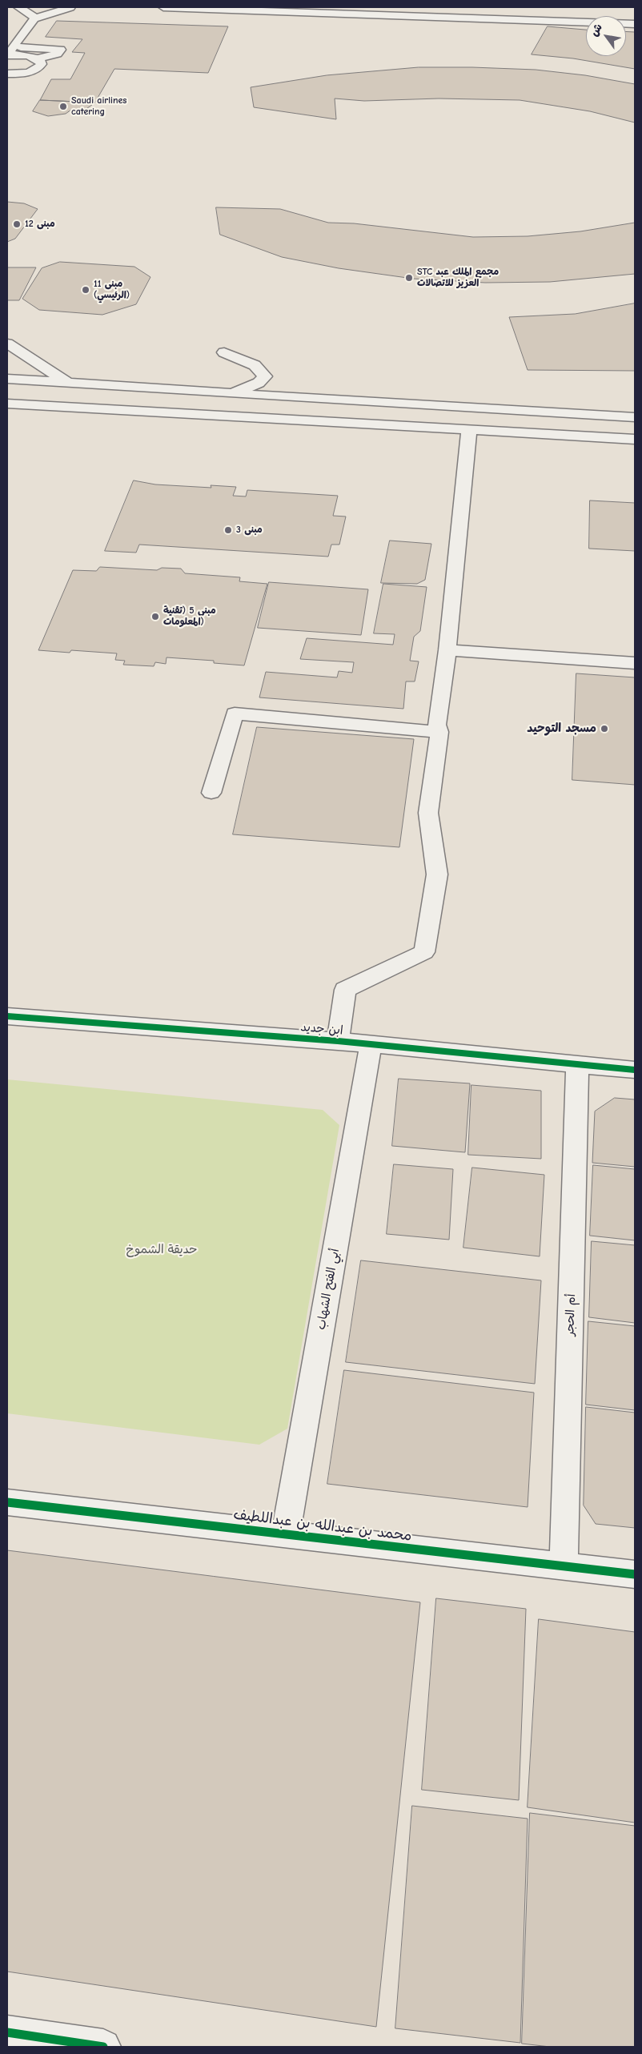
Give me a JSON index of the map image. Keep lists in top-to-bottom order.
{
  "streets": {
    "street": [
      "ابن جديد",
      "أبي الفتح الشهاب",
      "أم الحجر",
      "محمد بن عبدالله بن عبداللطيف"
    ]
  },
  "crossings": [
    ["ابن جديد", "أبي الفتح الشهاب"],
    ["ابن جديد", "أم الحجر"],
    ["أبي الفتح الشهاب", "محمد بن عبدالله بن عبداللطيف"],
    ["أم الحجر", "محمد بن عبدالله بن عبداللطيف"]
  ],
  "parks": ["حديقة الشموخ"],
  "places": [
    "Saudi airlines catering",
    "مبنى 12",
    "STC مجمع الملك عبد العزيز للاتصالات",
    "مبنى 11 (الرئيسي)",
    "مبنى 3",
    "مبنى 5 (تقنية المعلومات)",
    "مسجد التوحيد"
  ],
  "north": "top left"
}
